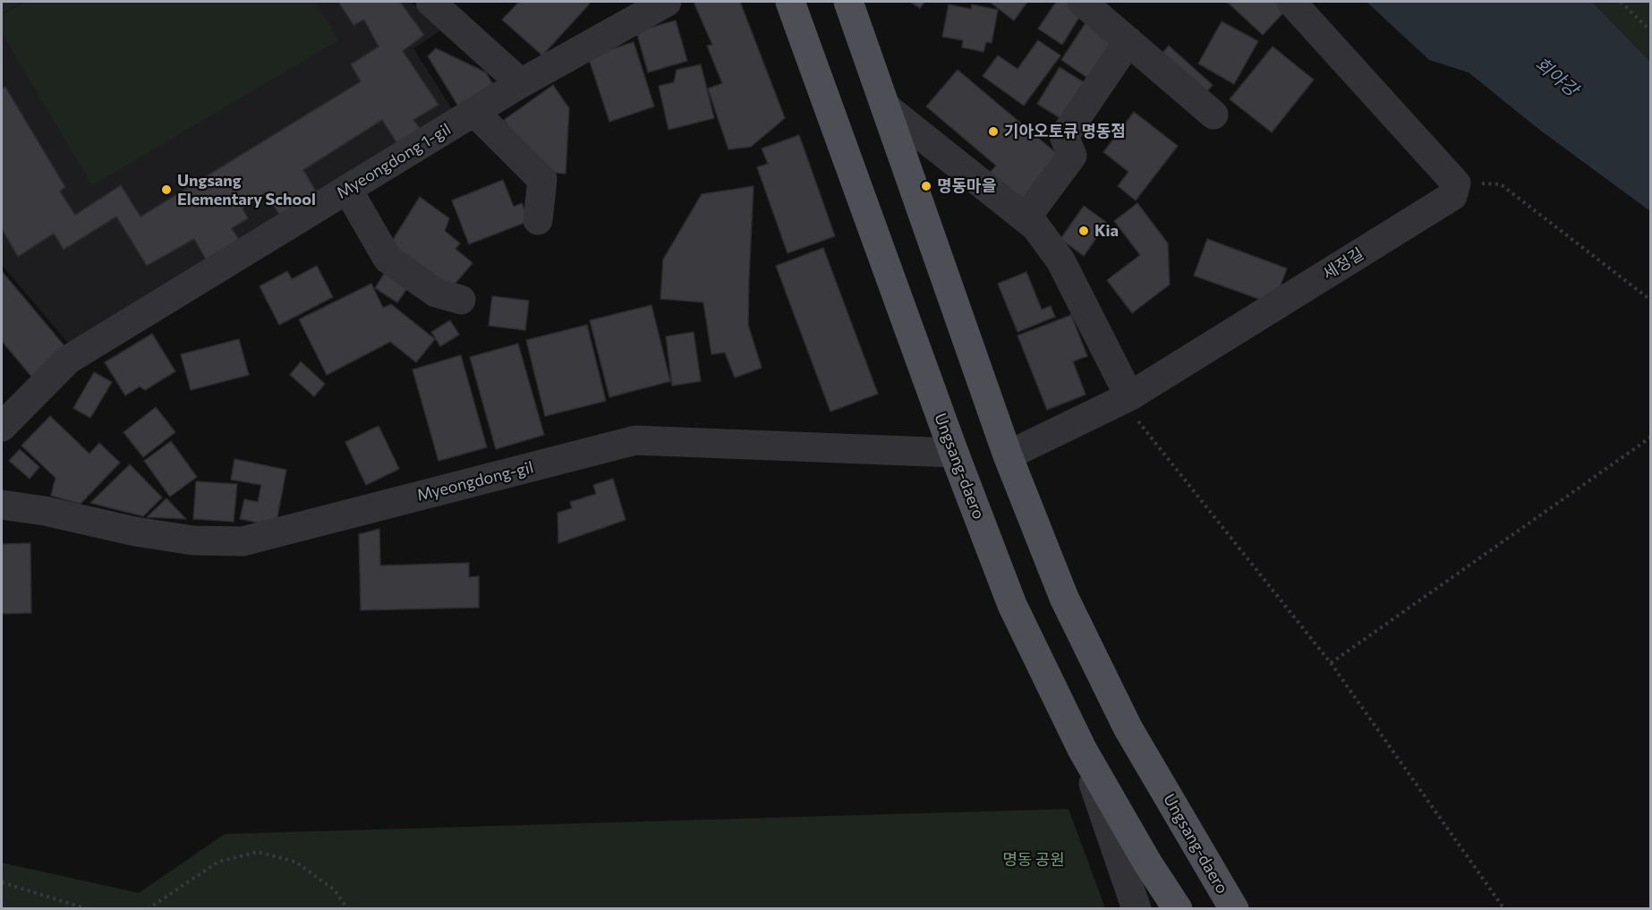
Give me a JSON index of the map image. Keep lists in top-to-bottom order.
{
  "streets": {
    "main road": ["Ungsang-daero"],
    "street": ["Myeongdong 1-gil", "세정길", "Myeongdong-gil"]
  },
  "crossings": [
    ["세정길", "Ungsang-daero"],
    ["Ungsang-daero", "Myeongdong-gil"]
  ],
  "water": ["회야강"],
  "parks": ["명동 공원"],
  "places": [
    "기아오토큐 명동점",
    "명동마을",
    "Ungsang Elementary School",
    "Kia"
  ]
}
